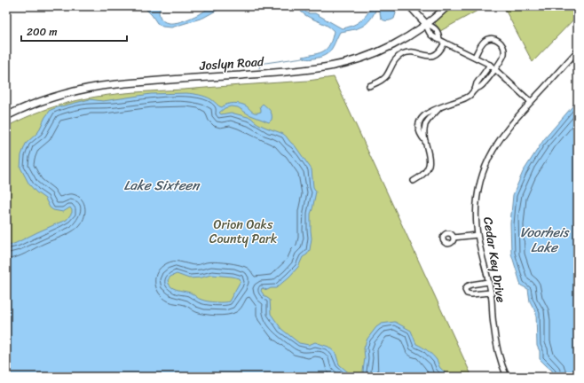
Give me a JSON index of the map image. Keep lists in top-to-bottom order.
{
  "streets": {
    "street": ["Joslyn Road", "Cedar Key Drive"]
  },
  "water": ["Lake Sixteen", "Voorheis Lake"],
  "parks": ["Orion Oaks County Park"],
  "scale_bar": "200 m"
}
